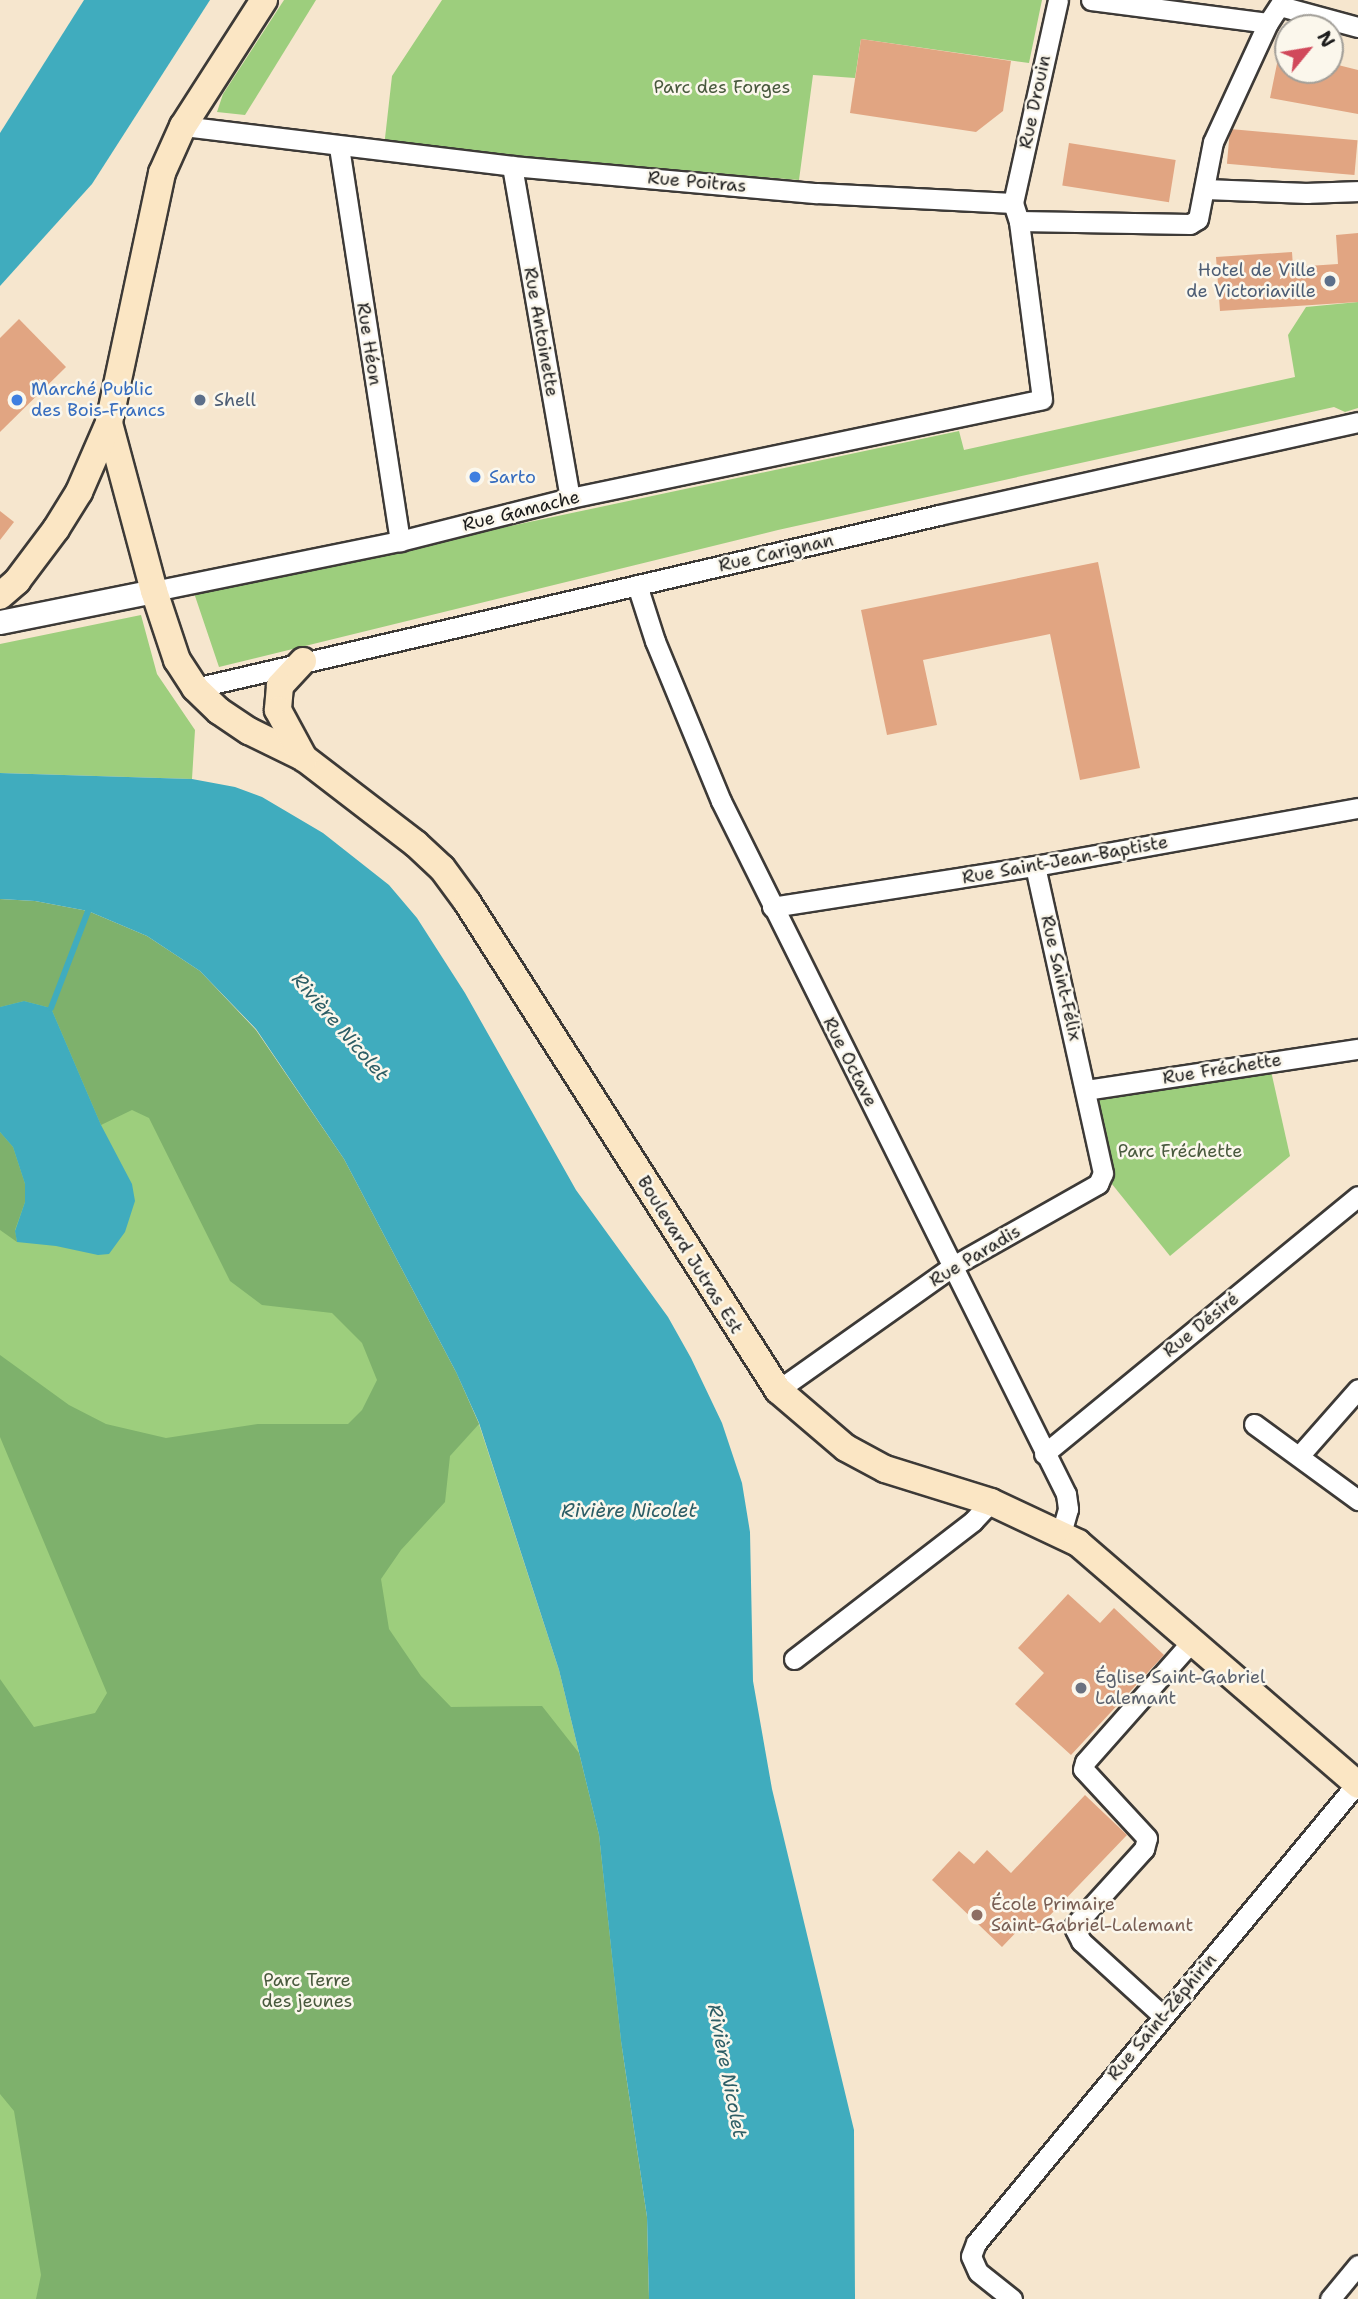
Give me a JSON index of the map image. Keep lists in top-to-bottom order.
{
  "streets": {
    "main road": ["Boulevard Jutras Est"],
    "street": [
      "Rue Drouin",
      "Rue Poitras",
      "Rue Antoinette",
      "Rue Héon",
      "Rue Gamache",
      "Rue Carignan",
      "Rue Saint-Jean-Baptiste",
      "Rue Saint-Félix",
      "Rue Octave",
      "Rue Fréchette",
      "Rue Paradis",
      "Rue Désiré",
      "Rue Saint-Zéphirin"
    ]
  },
  "crossings": [
    ["Rue Drouin", "Rue Poitras"],
    ["Rue Drouin", "Rue Gamache"],
    ["Rue Poitras", "Rue Antoinette"],
    ["Rue Poitras", "Rue Héon"],
    ["Rue Antoinette", "Rue Gamache"],
    ["Rue Héon", "Rue Gamache"],
    ["Rue Gamache", "Boulevard Jutras Est"],
    ["Rue Carignan", "Rue Octave"],
    ["Rue Carignan", "Boulevard Jutras Est"],
    ["Rue Saint-Jean-Baptiste", "Rue Saint-Félix"],
    ["Rue Saint-Jean-Baptiste", "Rue Octave"],
    ["Rue Saint-Félix", "Rue Fréchette"],
    ["Rue Saint-Félix", "Rue Paradis"],
    ["Rue Octave", "Boulevard Jutras Est"],
    ["Rue Octave", "Rue Paradis"],
    ["Rue Octave", "Rue Désiré"],
    ["Rue Fréchette", "Rue Paradis"],
    ["Boulevard Jutras Est", "Rue Paradis"],
    ["Boulevard Jutras Est", "Rue Saint-Zéphirin"]
  ],
  "water": ["Rivière Nicolet"],
  "parks": ["Parc des Forges", "Parc Fréchette", "Parc Terre des jeunes"],
  "places": [
    "Hotel de Ville de Victoriaville",
    "Marché Public des Bois-Francs",
    "Shell",
    "Sarto",
    "Église Saint-Gabriel Lalemant",
    "École Primaire Saint-Gabriel-Lalemant"
  ],
  "north": "top right"
}
